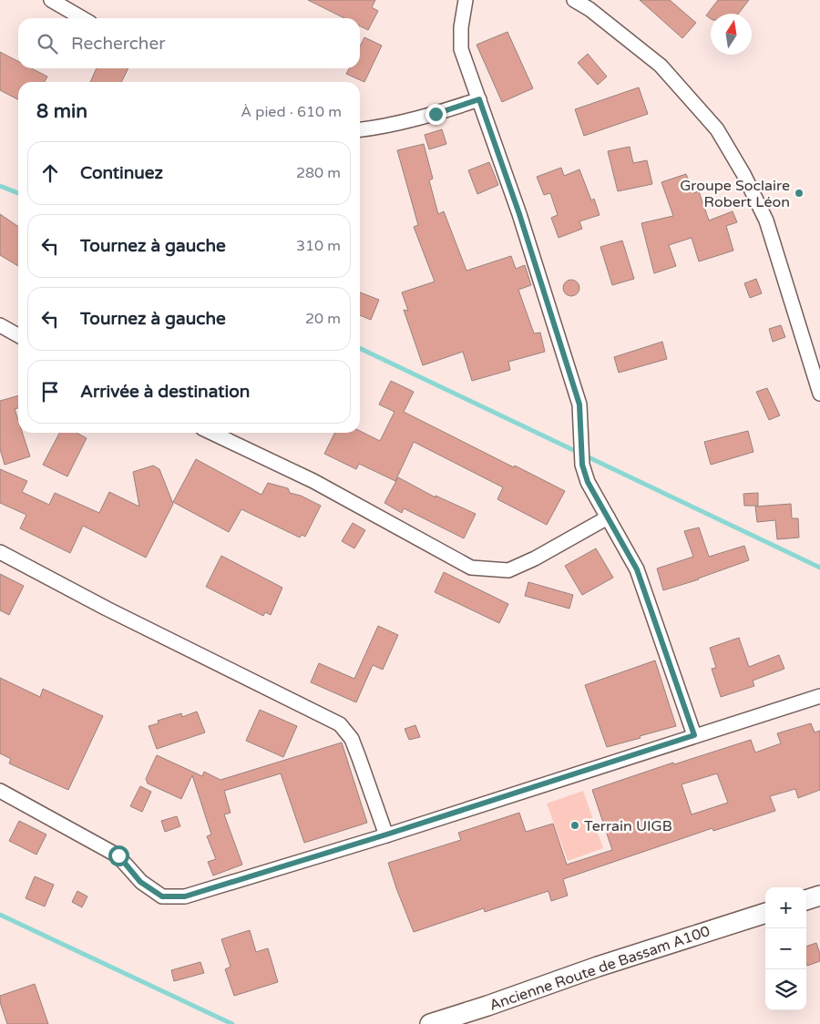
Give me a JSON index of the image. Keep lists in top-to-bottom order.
{
  "streets": {
    "main road": ["Ancienne Route de Bassam A100"]
  },
  "places": ["Groupe Soclaire Robert Léon", "Terrain UIGB"],
  "north": "top",
  "page": {
    "search": "Rechercher",
    "heading": ["8 min", "À pied · 610 m"],
    "list": [
      ["Continuez", "280 m"],
      ["Tournez à gauche", "310 m"],
      ["Tournez à gauche", "20 m"],
      "Arrivée à destination"
    ],
    "map_buttons": ["+", "−"]
  }
}
